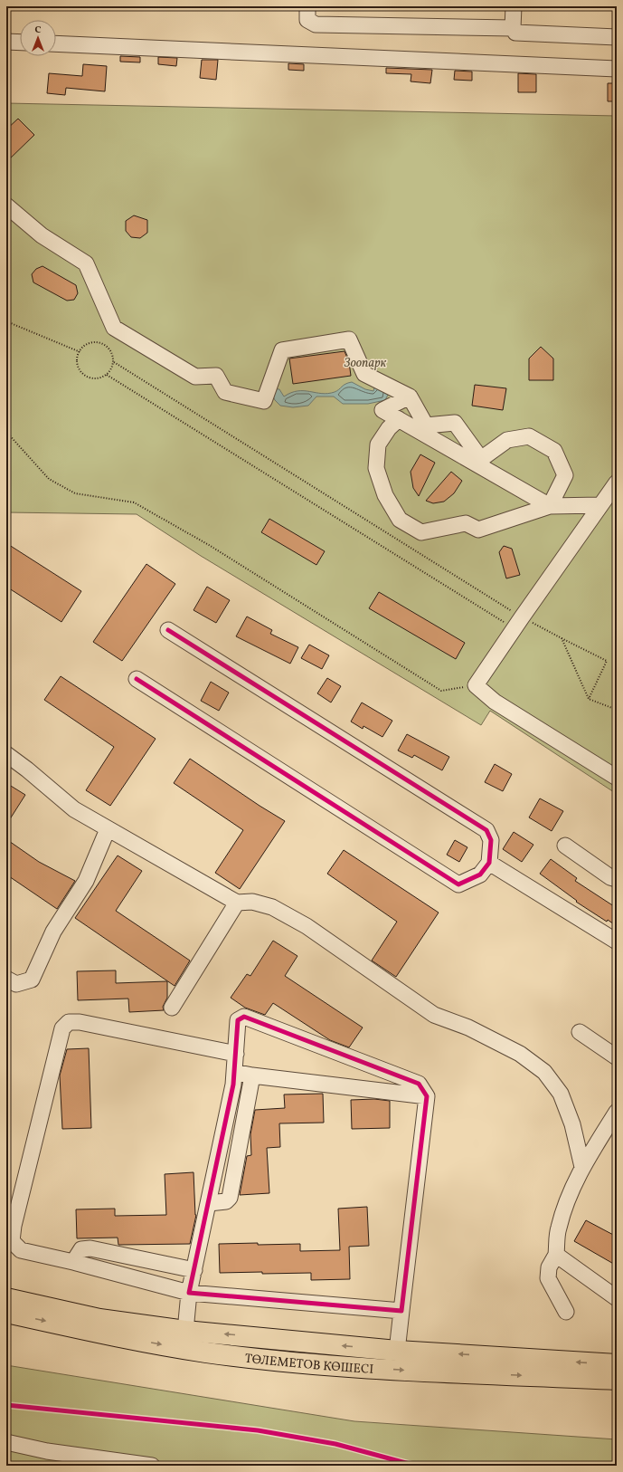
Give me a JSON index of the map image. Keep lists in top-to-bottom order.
{
  "streets": {
    "main road": ["ТӨЛЕМЕТОВ КӨШЕСІ"]
  },
  "parks": ["Зоопарк"],
  "north": "top"
}
